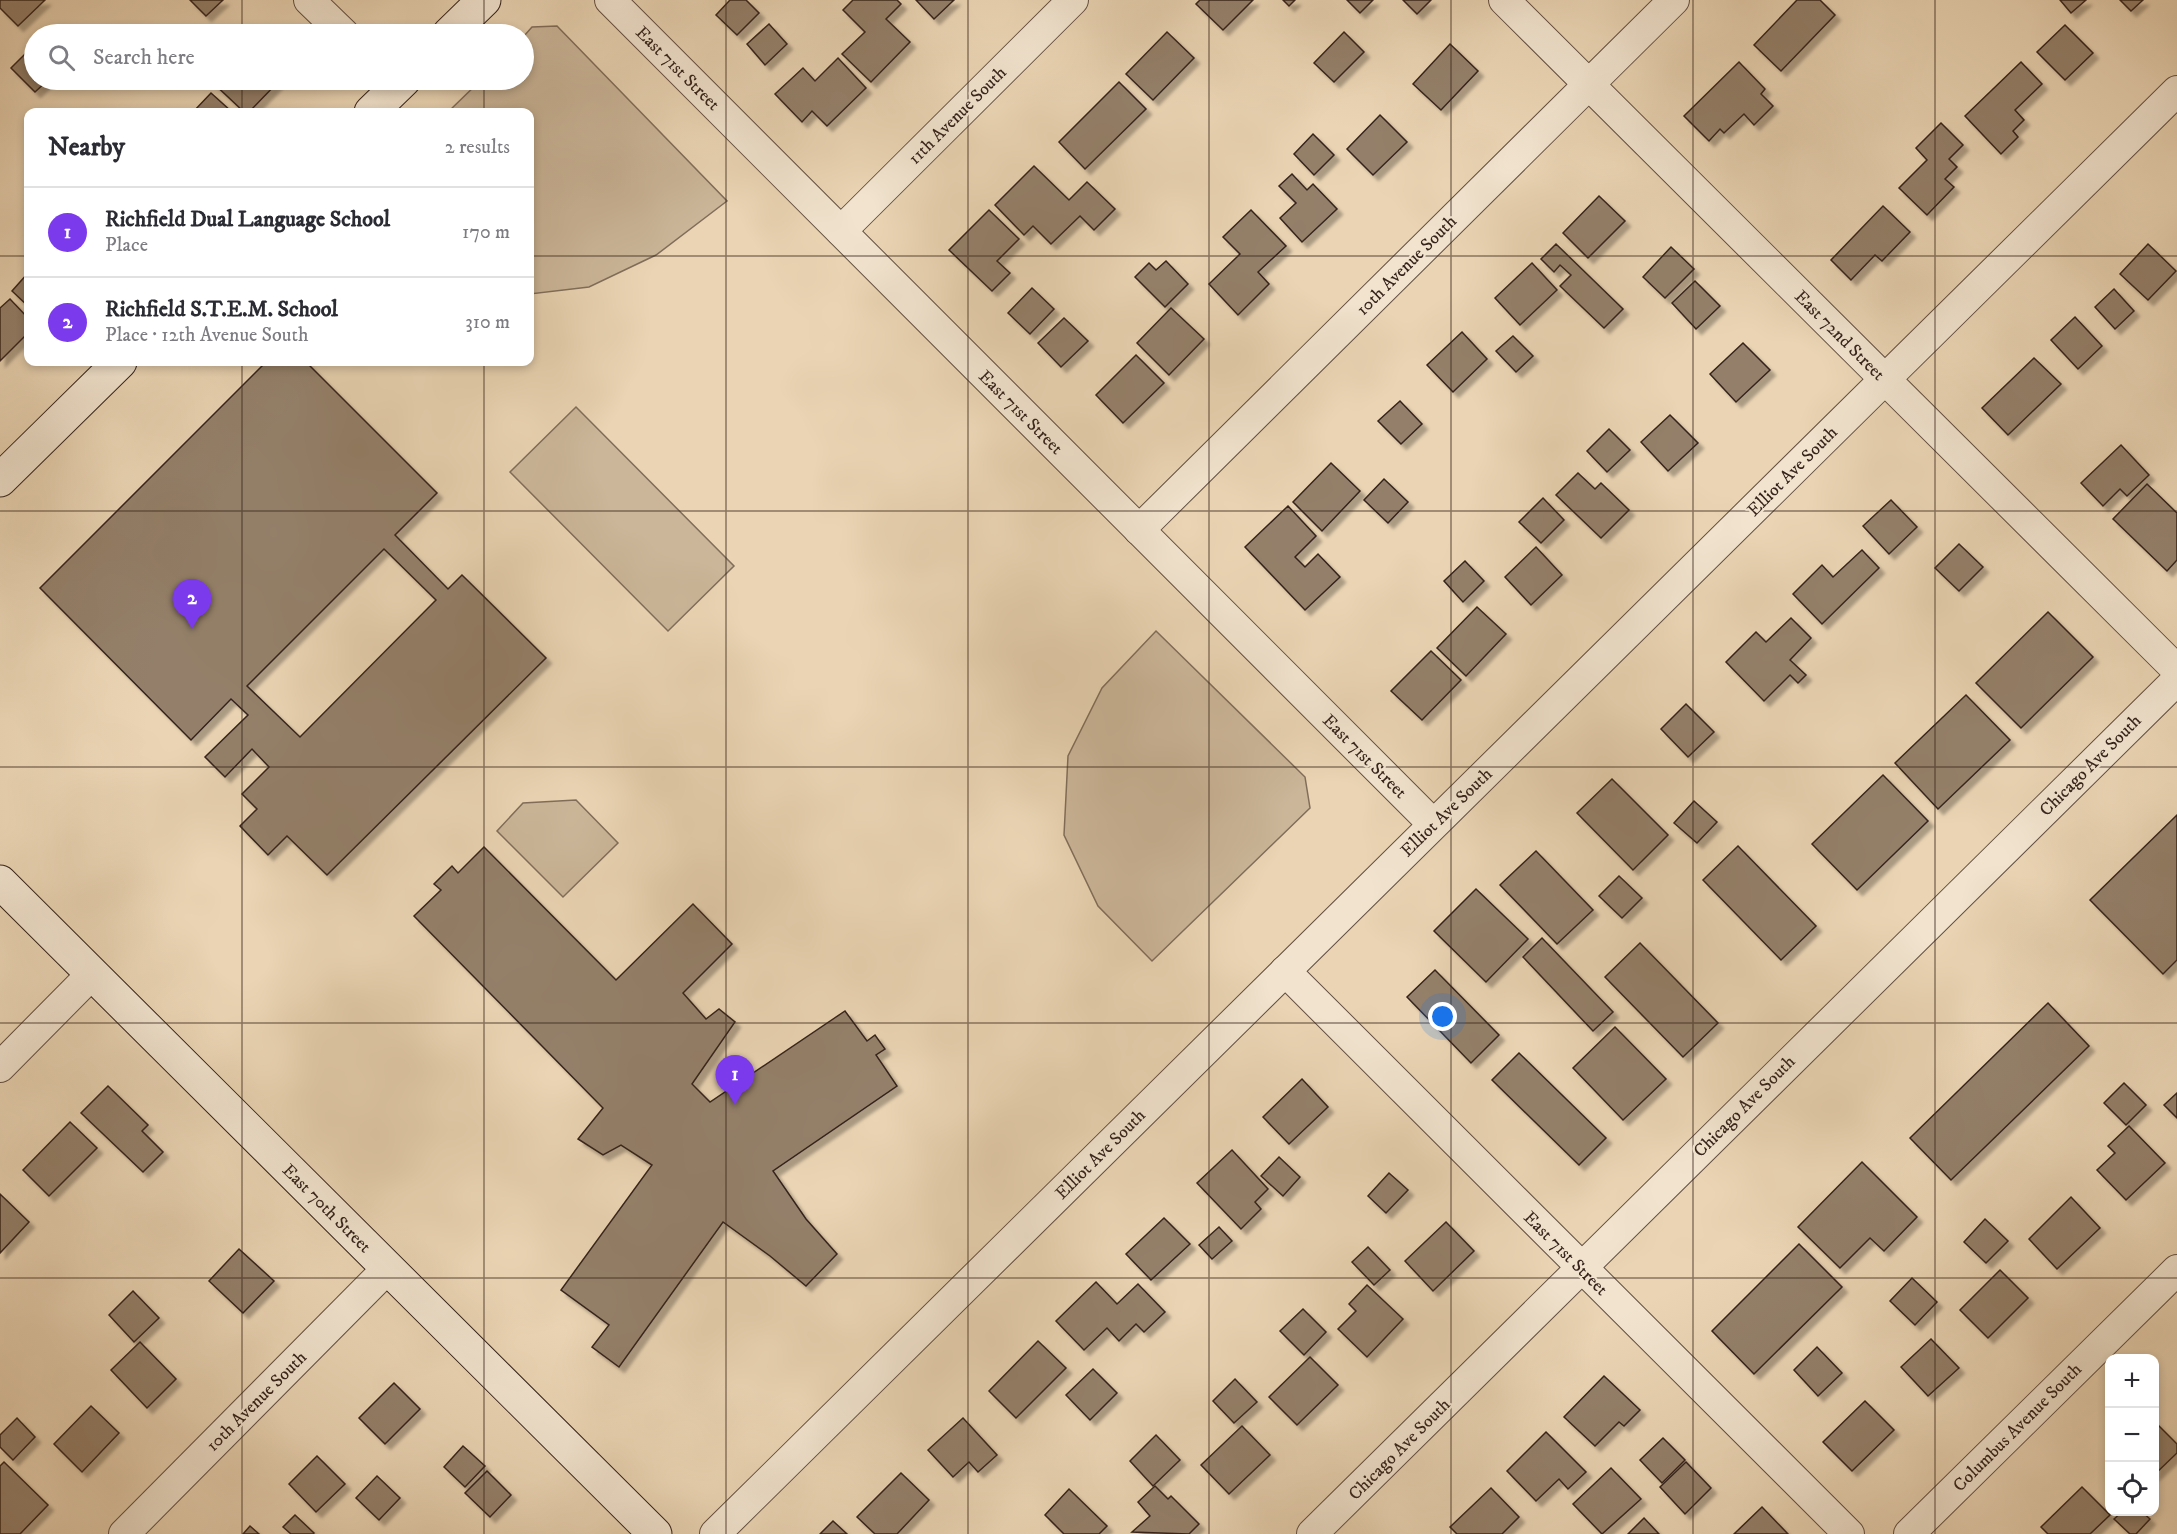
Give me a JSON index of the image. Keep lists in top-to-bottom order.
{
  "streets": {
    "street": [
      "East 71st Street",
      "11th Avenue South",
      "10th Avenue South",
      "East 72nd Street",
      "Elliot Ave South",
      "Chicago Ave South",
      "East 70th Street",
      "Columbus Avenue South"
    ]
  },
  "crossings": [
    ["East 71st Street", "11th Avenue South"],
    ["East 71st Street", "10th Avenue South"],
    ["East 71st Street", "Elliot Ave South"],
    ["East 71st Street", "Chicago Ave South"],
    ["10th Avenue South", "East 72nd Street"],
    ["10th Avenue South", "East 70th Street"],
    ["East 72nd Street", "Elliot Ave South"]
  ],
  "page": {
    "search": "Search here",
    "heading": ["Nearby", "2 results"],
    "list": [
      {
        "mark": "1",
        "name": "Richfield Dual Language School",
        "note": "Place",
        "value": "170 m"
      },
      {
        "mark": "2",
        "name": "Richfield S.T.E.M. School",
        "note": "Place · 12th Avenue South",
        "value": "310 m"
      }
    ],
    "pins": ["2", "1"],
    "map_buttons": ["+", "−"]
  }
}
